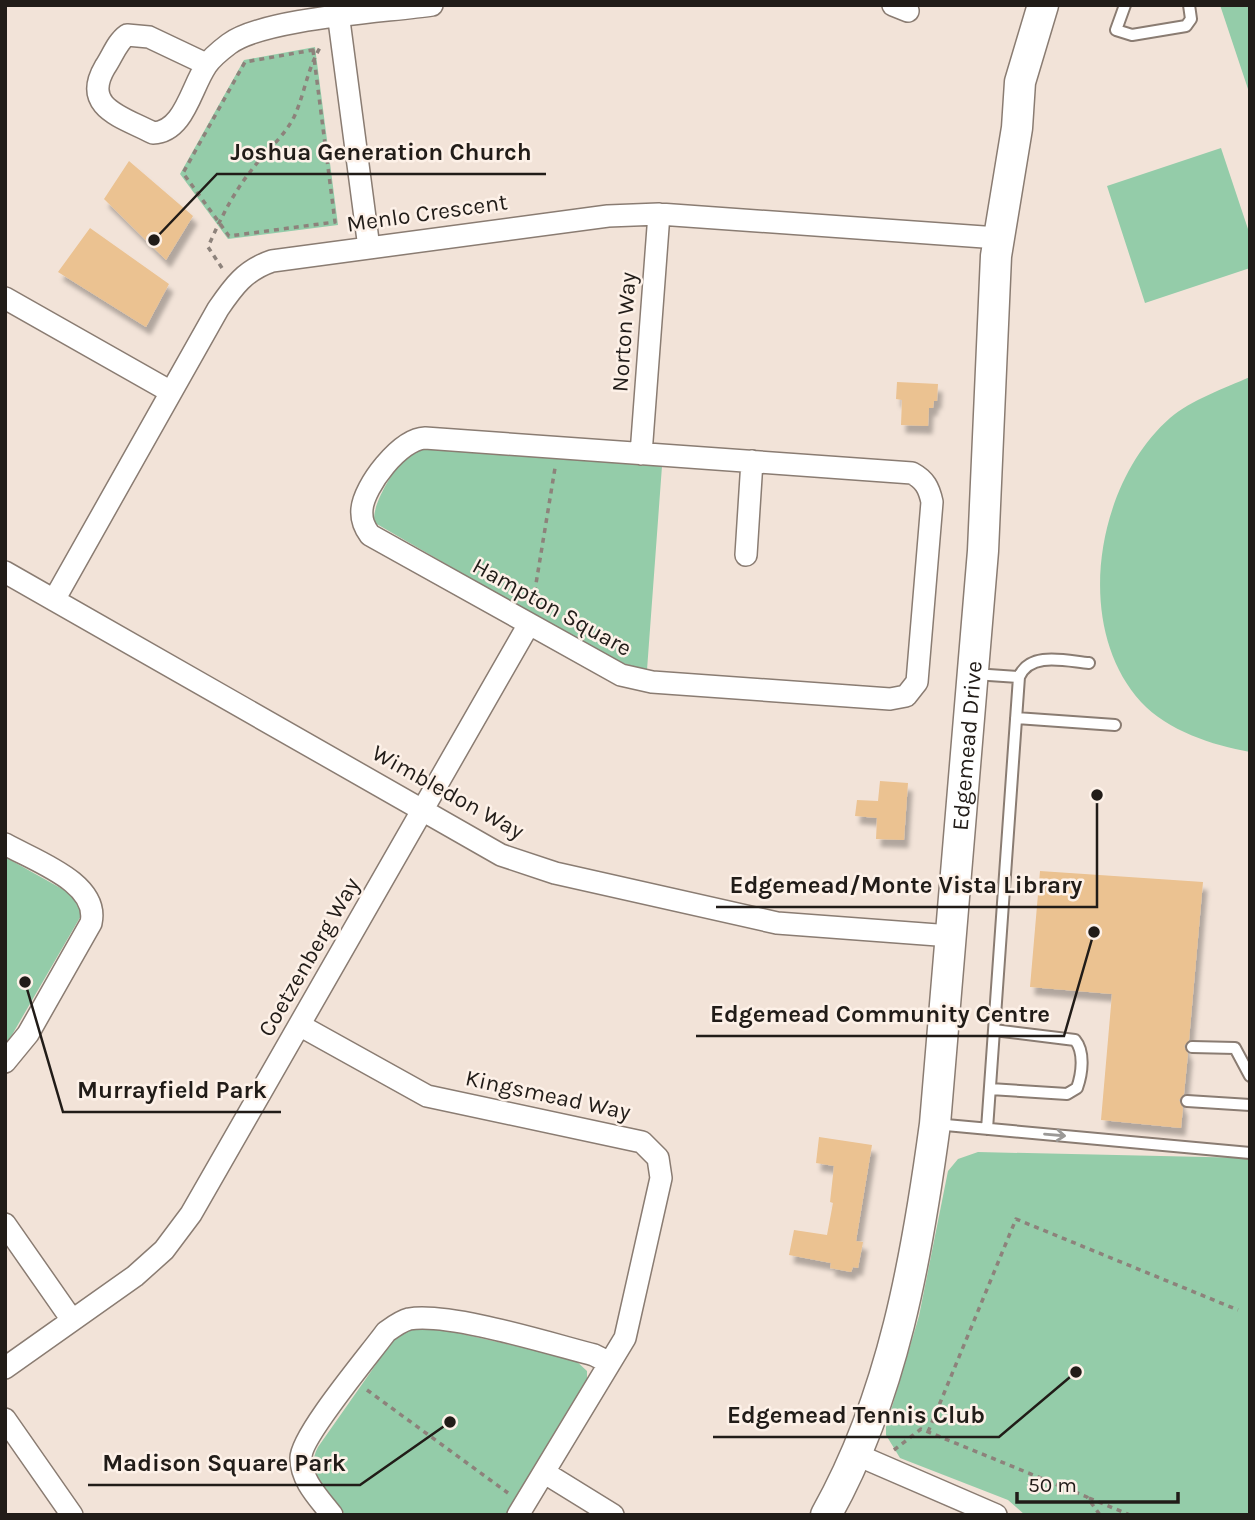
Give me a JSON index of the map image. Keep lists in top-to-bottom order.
{
  "streets": {
    "street": [
      "Menlo Crescent",
      "Norton Way",
      "Hampton Square",
      "Edgemead Drive",
      "Wimbledon Way",
      "Coetzenberg Way",
      "Kingsmead Way"
    ]
  },
  "crossings": [
    ["Menlo Crescent", "Norton Way"],
    ["Menlo Crescent", "Edgemead Drive"],
    ["Menlo Crescent", "Wimbledon Way"],
    ["Norton Way", "Hampton Square"],
    ["Hampton Square", "Coetzenberg Way"],
    ["Edgemead Drive", "Wimbledon Way"],
    ["Wimbledon Way", "Coetzenberg Way"],
    ["Coetzenberg Way", "Kingsmead Way"]
  ],
  "places": [
    "Joshua Generation Church",
    "Edgemead/Monte Vista Library",
    "Edgemead Community Centre",
    "Murrayfield Park",
    "Edgemead Tennis Club",
    "Madison Square Park"
  ],
  "scale_bar": "50 m"
}
